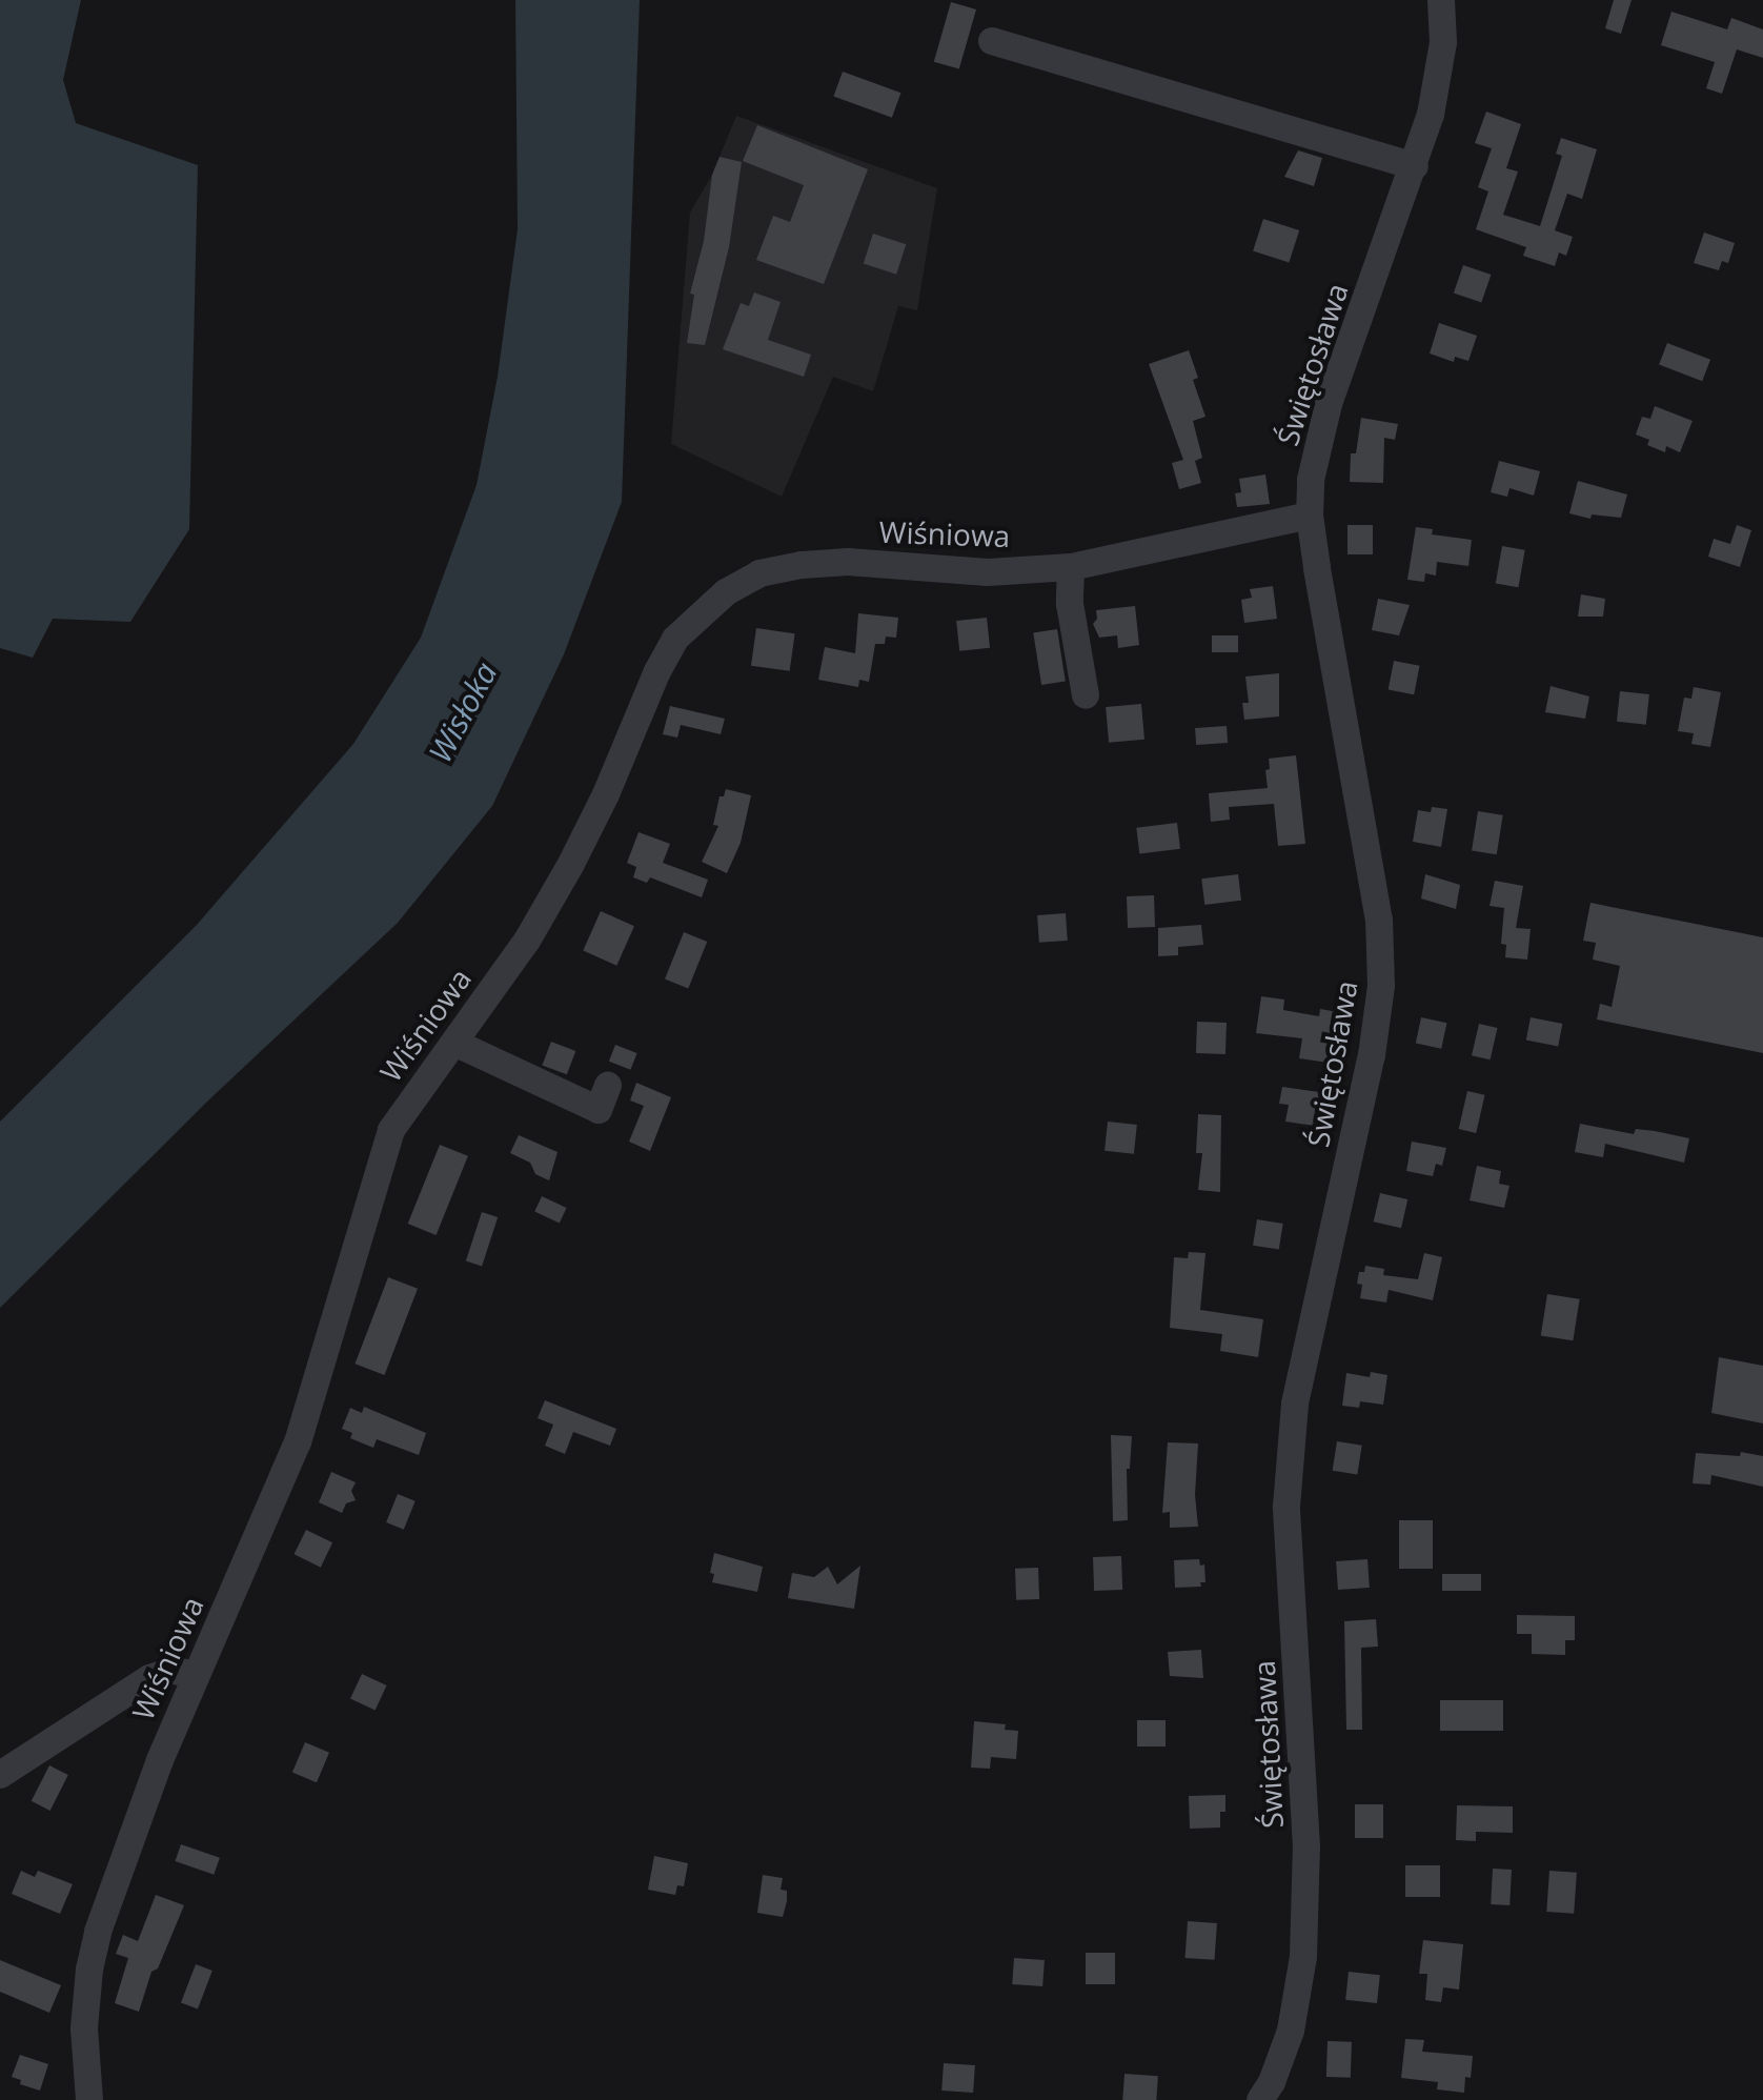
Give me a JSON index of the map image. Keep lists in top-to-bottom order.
{
  "streets": {
    "street": ["Świętosława", "Wiśniowa"]
  },
  "crossings": [
    ["Świętosława", "Wiśniowa"]
  ],
  "water": ["Wisłoka"]
}
